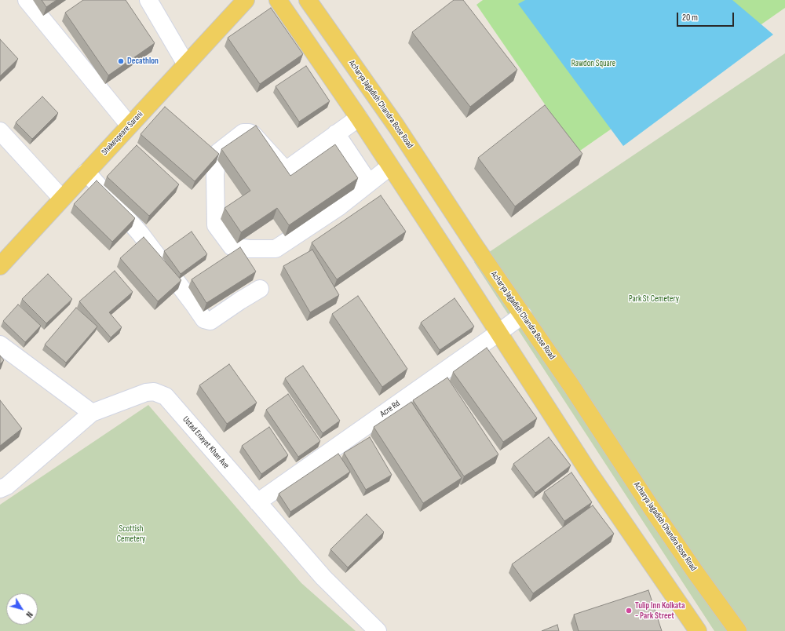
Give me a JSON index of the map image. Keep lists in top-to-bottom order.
{
  "streets": {
    "main road": ["Acharya Jagadish Chandra Bose Road", "Shakespeare Sarani"],
    "street": ["Acre Rd", "Ustad Enayet Khan Ave"]
  },
  "crossings": [
    ["Acharya Jagadish Chandra Bose Road", "Acre Rd"],
    ["Acre Rd", "Ustad Enayet Khan Ave"]
  ],
  "parks": ["Rawdon Square", "Park St Cemetery", "Scottish Cemetery"],
  "places": ["Decathlon", "Tulip Inn Kolkata - Park Street"],
  "scale_bar": "20 m",
  "north": "bottom right"
}
